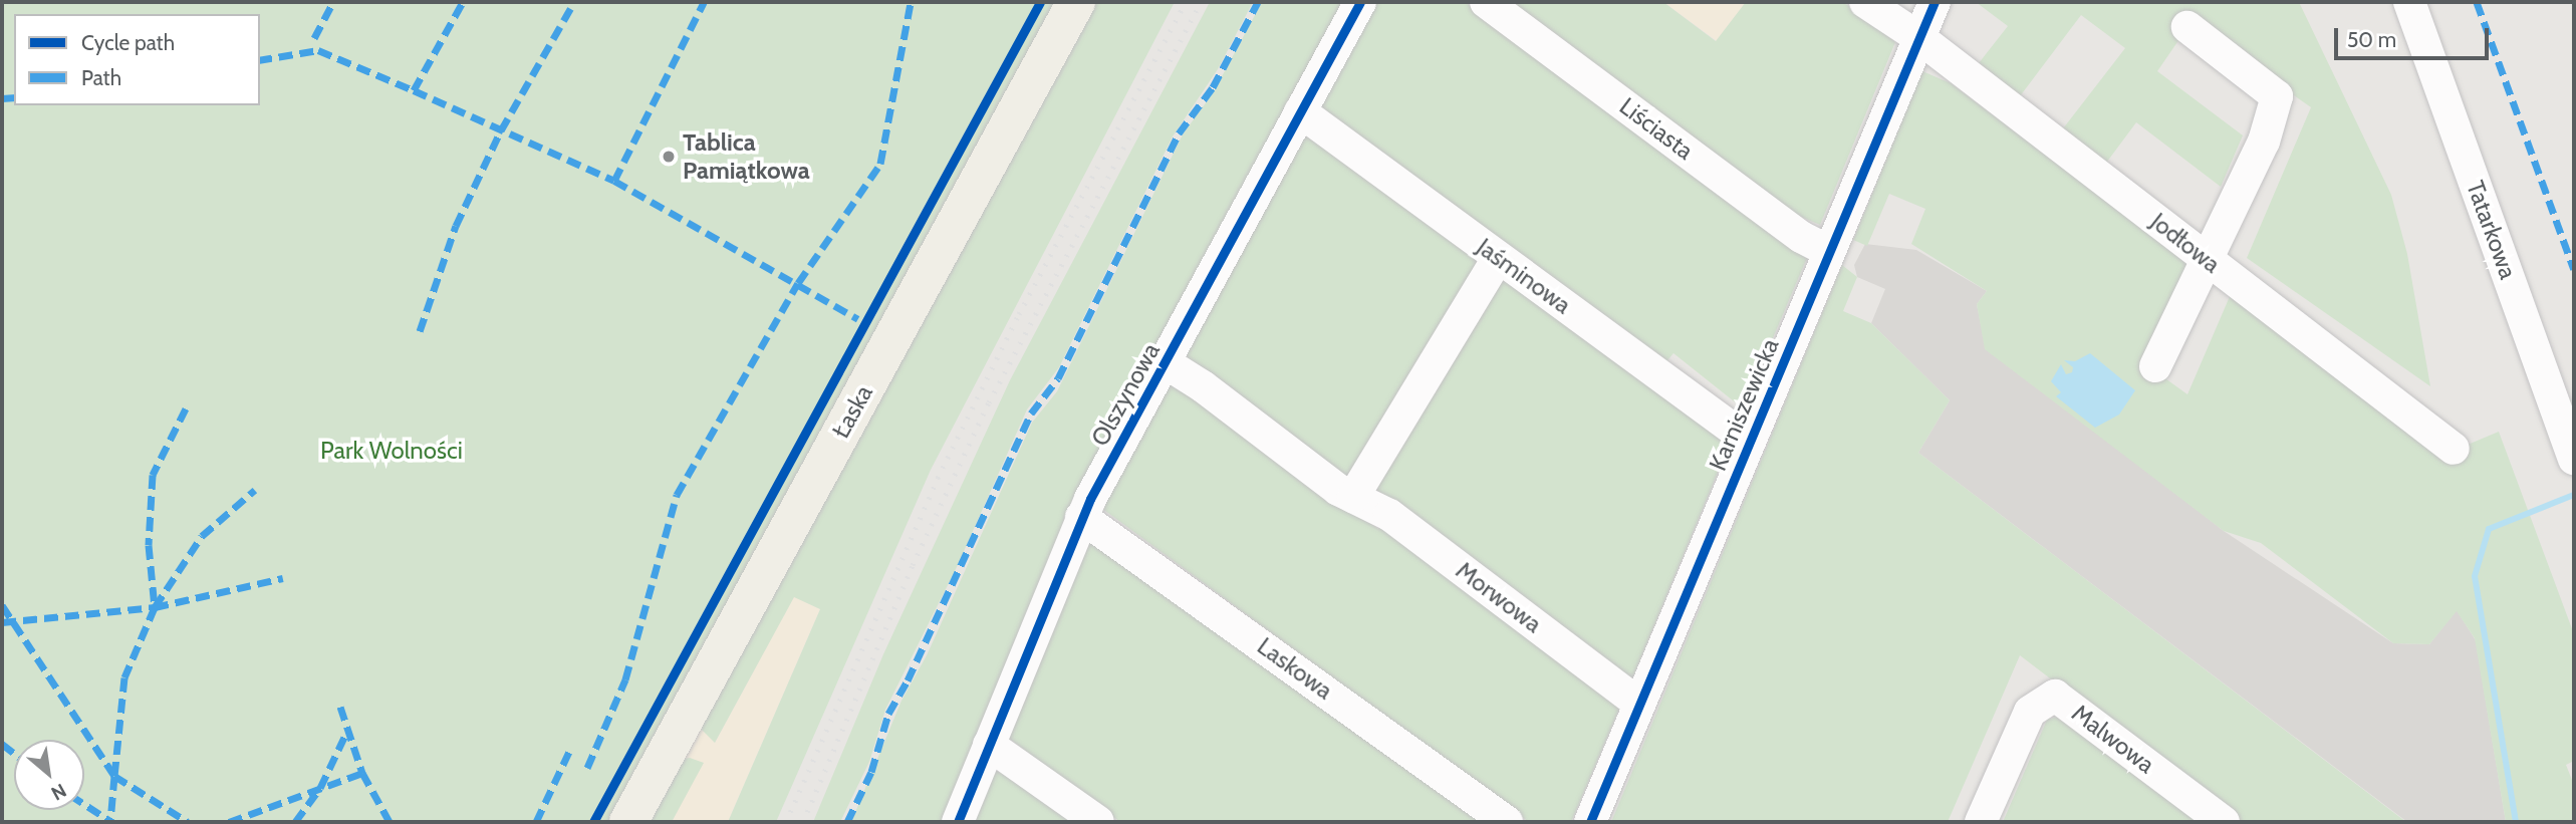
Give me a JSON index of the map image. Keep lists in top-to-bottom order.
{
  "streets": {
    "main road": ["Łaska"],
    "street": [
      "Liściasta",
      "Tatarkowa",
      "Jodłowa",
      "Jaśminowa",
      "Olszynowa",
      "Karniszewicka",
      "Morwowa",
      "Laskowa",
      "Malwowa"
    ]
  },
  "crossings": [
    ["Liściasta", "Karniszewicka"],
    ["Jodłowa", "Karniszewicka"],
    ["Jaśminowa", "Olszynowa"],
    ["Jaśminowa", "Karniszewicka"],
    ["Olszynowa", "Morwowa"],
    ["Olszynowa", "Laskowa"],
    ["Karniszewicka", "Morwowa"]
  ],
  "parks": ["Park Wolności"],
  "places": ["Tablica Pamiątkowa"],
  "legend": ["Cycle path", "Path"],
  "scale_bar": "50 m",
  "north": "bottom right"
}
